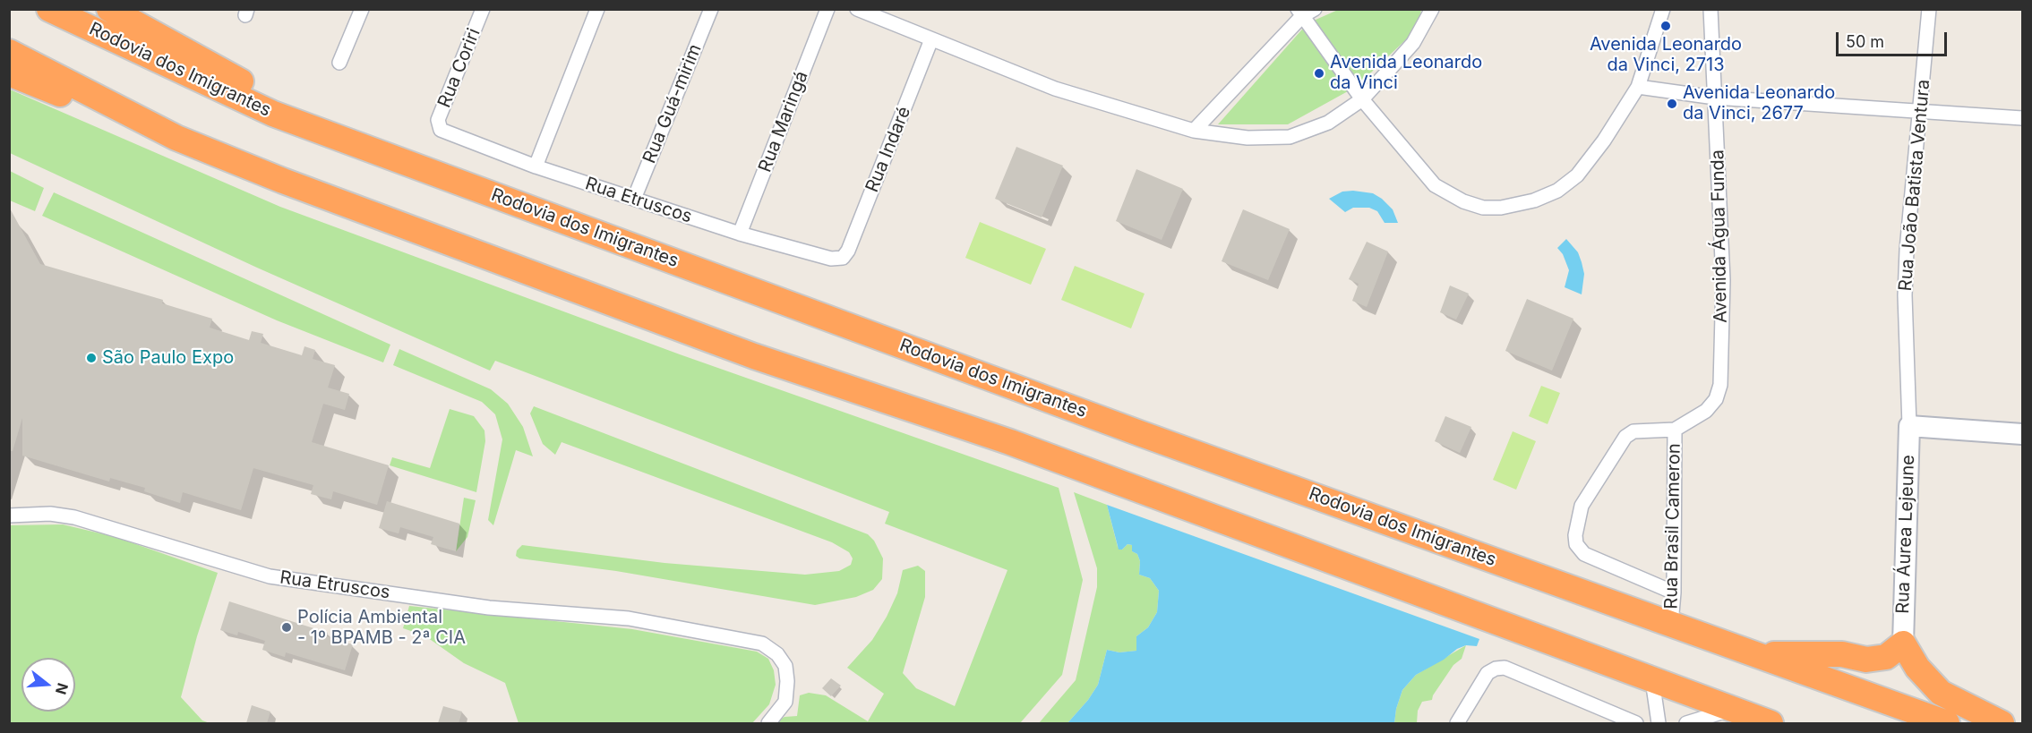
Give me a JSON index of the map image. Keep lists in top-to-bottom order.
{
  "streets": {
    "highway": ["Rodovia dos Imigrantes"],
    "street": [
      "Rua Coriri",
      "Rua Guá-mirim",
      "Rua Maringá",
      "Rua Indaré",
      "Rua João Batista Ventura",
      "Rua Etruscos",
      "Avenida Água Funda",
      "Rua Brasil Cameron",
      "Rua Áurea Lejeune"
    ]
  },
  "crossings": [
    ["Rua Coriri", "Rua Etruscos"],
    ["Rodovia dos Imigrantes", "Rua Brasil Cameron"],
    ["Rua Guá-mirim", "Rua Etruscos"],
    ["Rua Maringá", "Rua Etruscos"],
    ["Rua Indaré", "Rua Etruscos"],
    ["Rua João Batista Ventura", "Rua Áurea Lejeune"],
    ["Avenida Água Funda", "Rua Brasil Cameron"]
  ],
  "places": [
    "Avenida Leonardo da Vinci, 2713",
    "Avenida Leonardo da Vinci",
    "Avenida Leonardo da Vinci, 2677",
    "São Paulo Expo",
    "Polícia Ambiental - 1º BPAMB - 2ª CIA"
  ],
  "scale_bar": "50 m",
  "north": "right"
}
